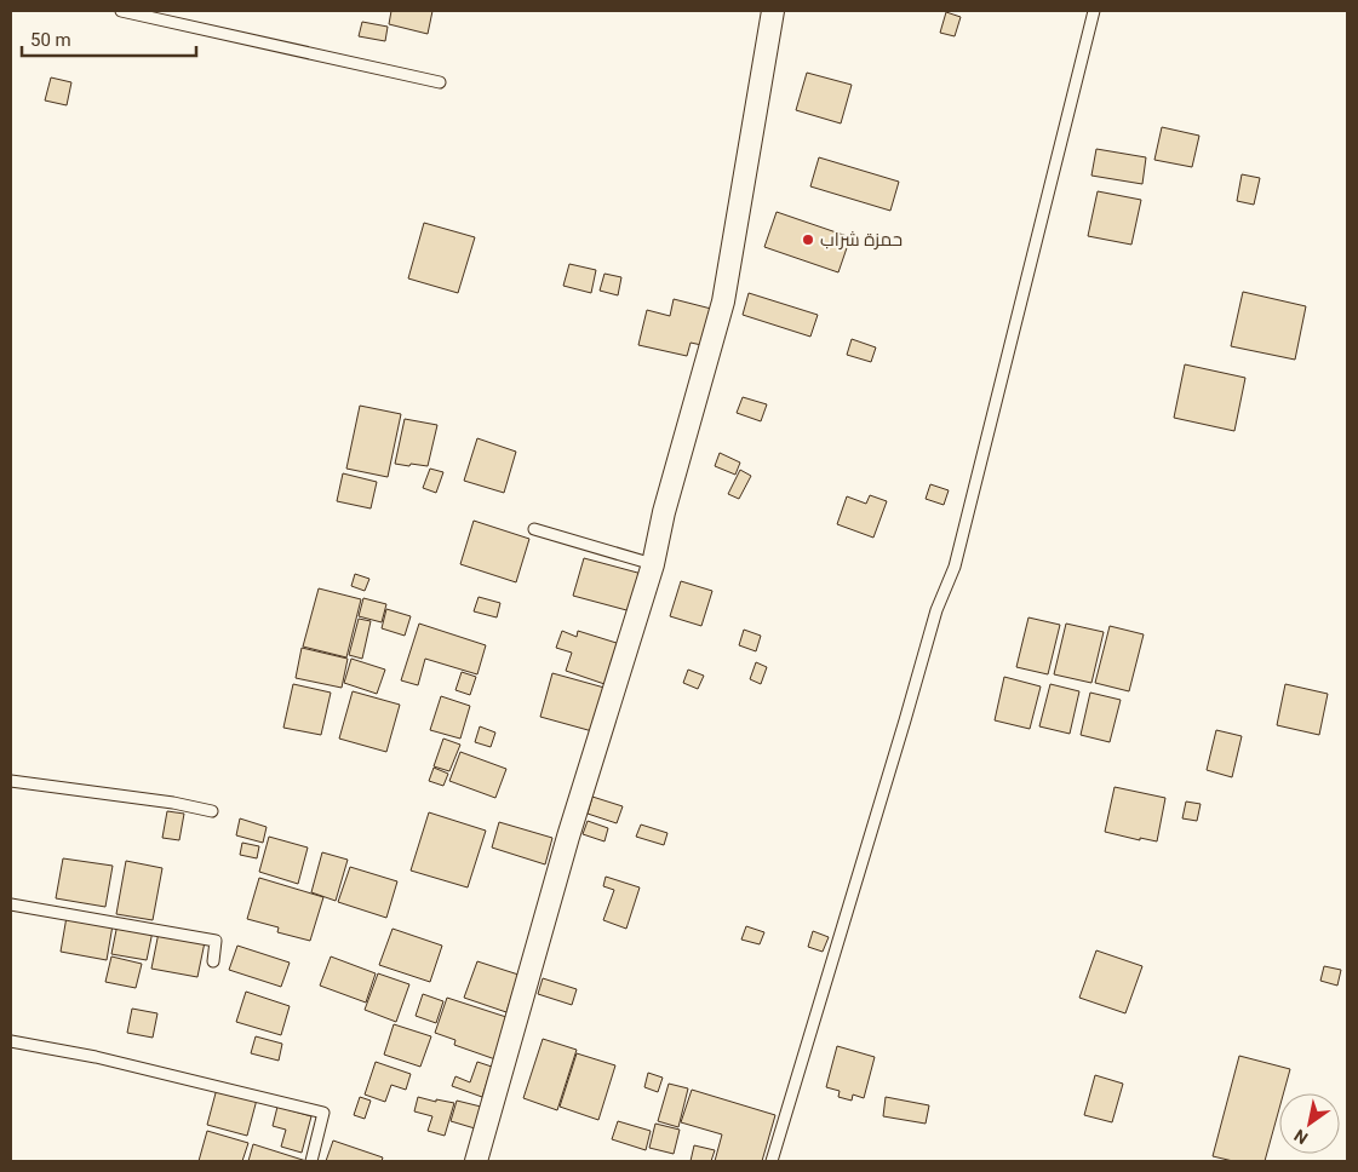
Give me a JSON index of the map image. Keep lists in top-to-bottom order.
{
  "places": ["حمزة شراب"],
  "scale_bar": "50 m",
  "north": "bottom left"
}
